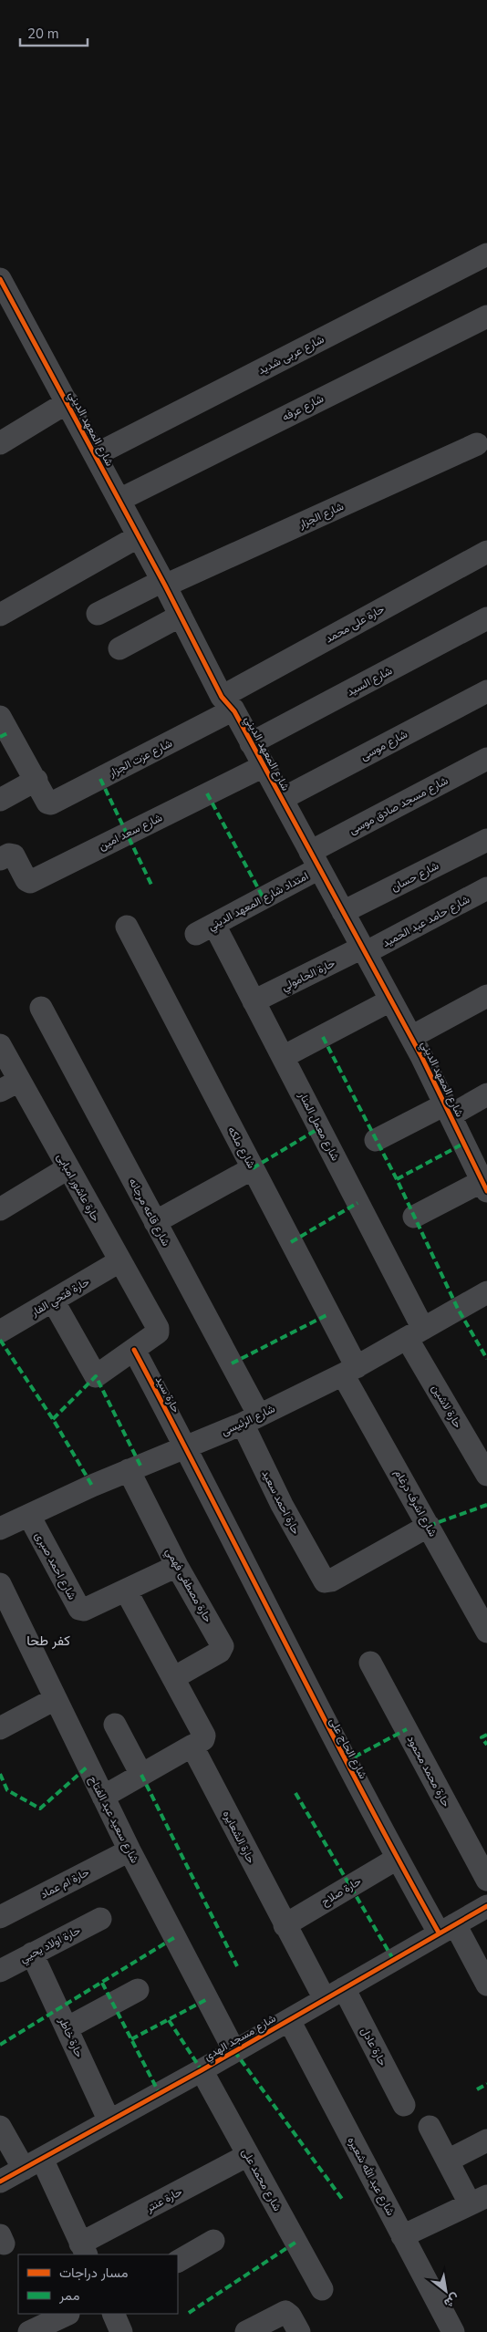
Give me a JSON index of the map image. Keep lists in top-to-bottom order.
{
  "streets": {
    "street": [
      "شارع عربى شديد",
      "شارع عرفه",
      "شارع المعهد الديني",
      "شارع الجزار",
      "حارة على محمد",
      "شارع السيد",
      "شارع موسى",
      "شارع عزت الجزار",
      "شارع مسجد صادق موسى",
      "شارع سعد امين",
      "شارع حسان",
      "امتداد شارع المعهد الديني",
      "شارع حامد عبد الحميد",
      "حارة الحامولي",
      "شارع معمل المنار",
      "شارع ملكه",
      "حارة عاشور امبابى",
      "شارع قاعه مرجانه",
      "حارة فتحي الفار",
      "حارة سيد",
      "حارة لاشين",
      "شارع الرئيسى",
      "حارة احمد سعيد",
      "شارع اشرف درغام",
      "شارع احمد صبرى",
      "حارة مصطفى فهمي",
      "شارع الحاج على",
      "حارة محمد محمود",
      "شارع سعيد عبد الفتاح",
      "حارة الشعايره",
      "حارة ام عماد",
      "حارة صلاح",
      "حارة اولاد يحيي",
      "حارة خاطر",
      "شارع مسجد الهدي",
      "حارة عادل",
      "شارع عبد الله شعيره",
      "شارع محمد على",
      "حارة عنتر"
    ]
  },
  "crossings": [
    ["شارع عربى شديد", "شارع المعهد الديني"],
    ["شارع عرفه", "شارع المعهد الديني"],
    ["شارع المعهد الديني", "شارع الجزار"],
    ["شارع المعهد الديني", "حارة على محمد"],
    ["شارع المعهد الديني", "شارع السيد"],
    ["شارع المعهد الديني", "شارع موسى"],
    ["شارع المعهد الديني", "شارع عزت الجزار"],
    ["شارع المعهد الديني", "شارع مسجد صادق موسى"],
    ["شارع المعهد الديني", "شارع سعد امين"],
    ["شارع المعهد الديني", "شارع حسان"],
    ["شارع المعهد الديني", "امتداد شارع المعهد الديني"],
    ["شارع المعهد الديني", "شارع حامد عبد الحميد"],
    ["شارع المعهد الديني", "حارة الحامولي"],
    ["حارة على محمد", "شارع عزت الجزار"],
    ["شارع مسجد صادق موسى", "امتداد شارع المعهد الديني"],
    ["امتداد شارع المعهد الديني", "شارع معمل المنار"],
    ["شارع حامد عبد الحميد", "حارة الحامولي"],
    ["حارة الحامولي", "شارع معمل المنار"],
    ["شارع معمل المنار", "حارة لاشين"],
    ["شارع معمل المنار", "شارع الرئيسى"],
    ["شارع ملكه", "شارع الرئيسى"],
    ["شارع ملكه", "شارع اشرف درغام"],
    ["حارة عاشور امبابى", "حارة فتحي الفار"],
    ["حارة عاشور امبابى", "حارة سيد"],
    ["شارع قاعه مرجانه", "شارع الرئيسى"],
    ["شارع قاعه مرجانه", "حارة احمد سعيد"],
    ["حارة سيد", "شارع الرئيسى"],
    ["حارة سيد", "شارع الحاج على"],
    ["حارة لاشين", "شارع الرئيسى"],
    ["شارع الرئيسى", "حارة احمد سعيد"],
    ["شارع الرئيسى", "شارع اشرف درغام"],
    ["شارع الرئيسى", "شارع احمد صبرى"],
    ["شارع الرئيسى", "حارة مصطفى فهمي"],
    ["شارع الرئيسى", "شارع الحاج على"],
    ["حارة احمد سعيد", "شارع اشرف درغام"],
    ["شارع الحاج على", "حارة صلاح"],
    ["شارع الحاج على", "شارع مسجد الهدي"],
    ["شارع سعيد عبد الفتاح", "حارة ام عماد"],
    ["شارع سعيد عبد الفتاح", "شارع مسجد الهدي"],
    ["حارة الشعايره", "حارة صلاح"],
    ["حارة الشعايره", "شارع مسجد الهدي"],
    ["حارة الشعايره", "حارة عادل"],
    ["حارة اولاد يحيي", "حارة خاطر"],
    ["حارة خاطر", "شارع مسجد الهدي"],
    ["شارع مسجد الهدي", "حارة عادل"],
    ["شارع مسجد الهدي", "شارع عبد الله شعيره"],
    ["شارع مسجد الهدي", "شارع محمد على"],
    ["شارع محمد على", "حارة عنتر"]
  ],
  "districts": ["كفر طحا"],
  "legend": ["مسار دراجات", "ممر"],
  "scale_bar": "20 m",
  "north": "bottom right"
}
